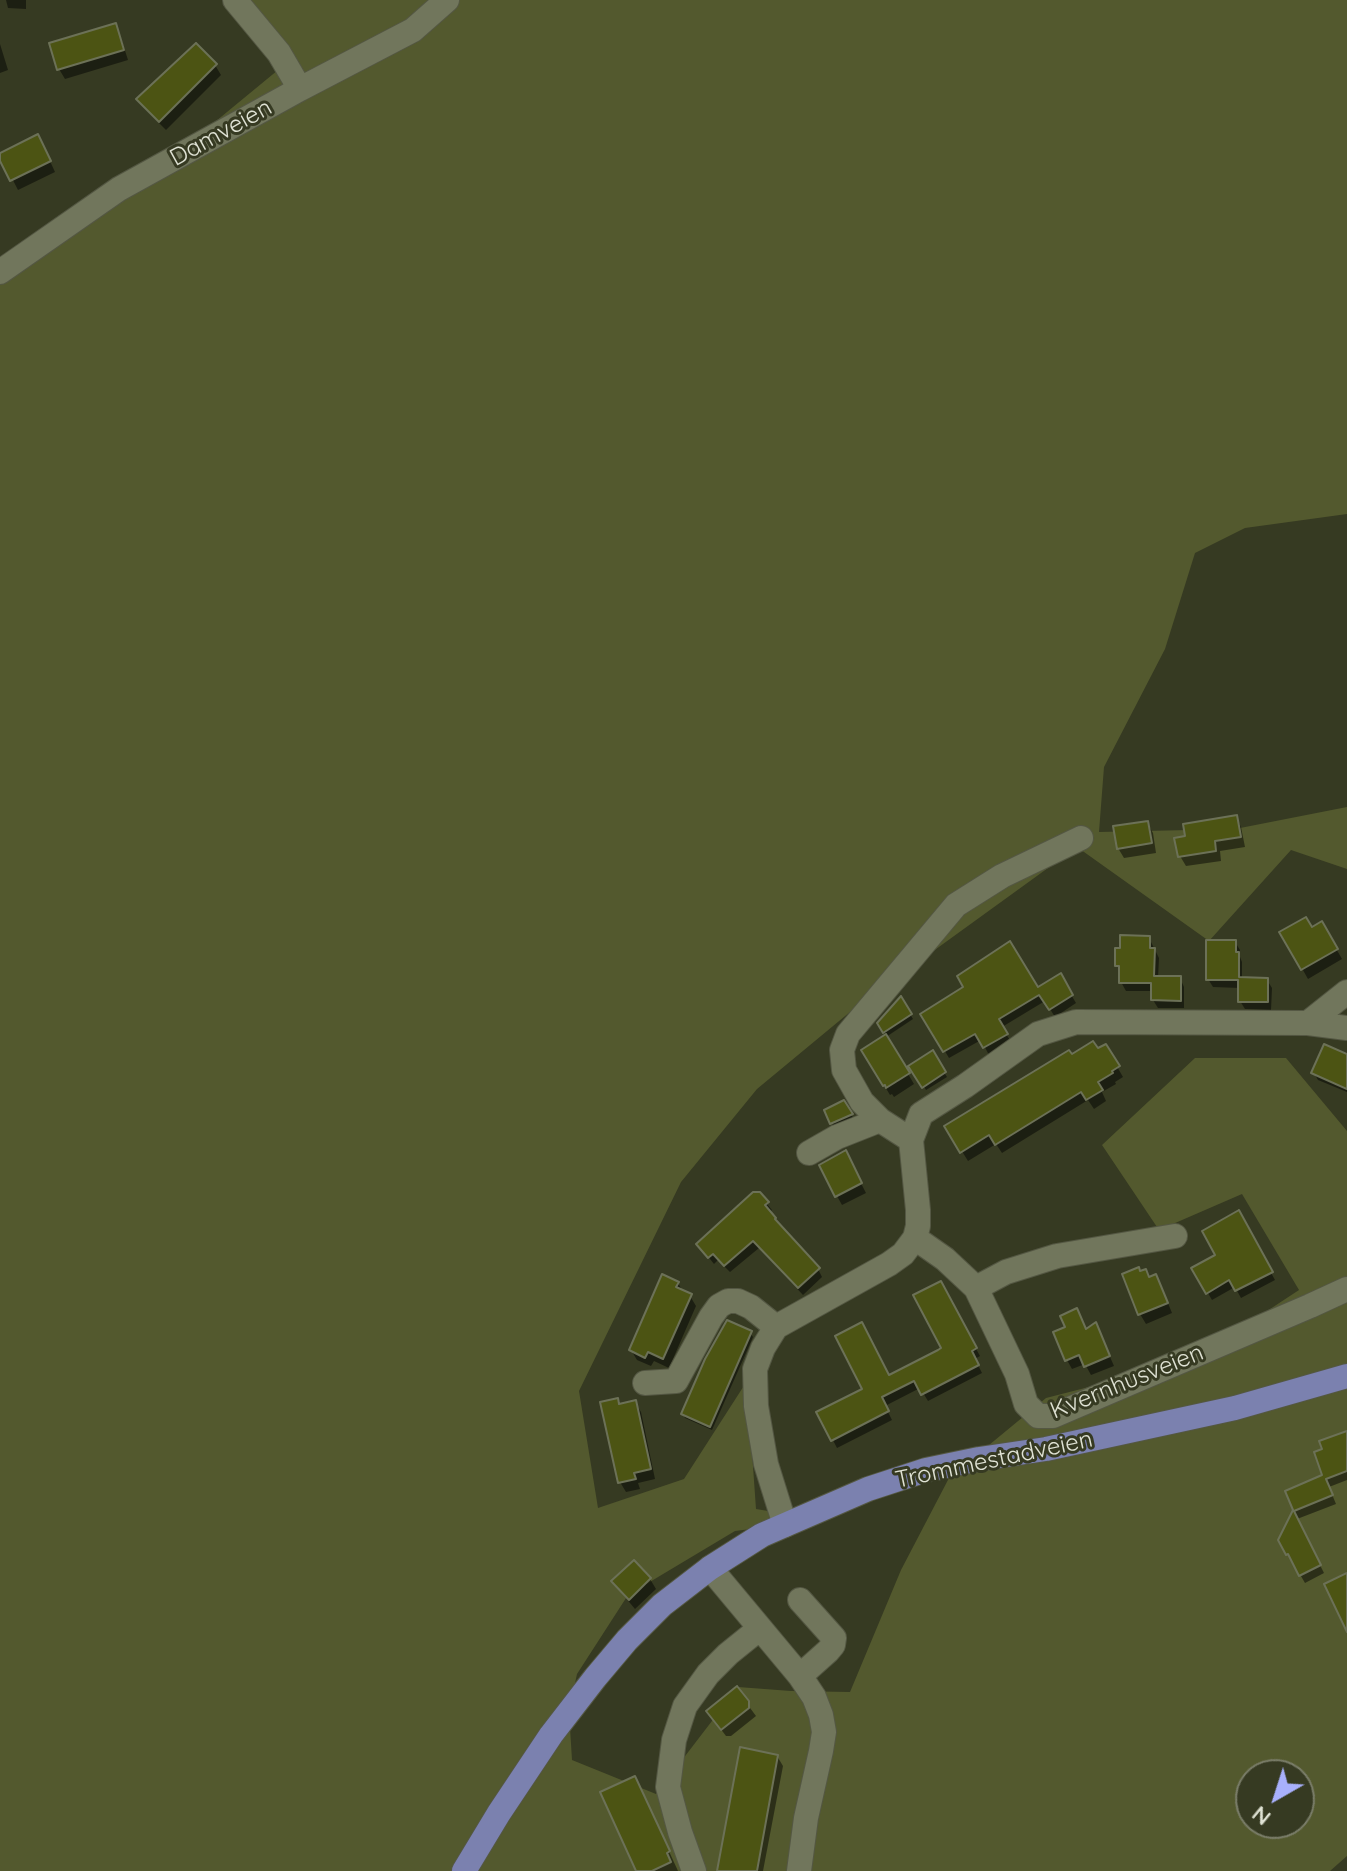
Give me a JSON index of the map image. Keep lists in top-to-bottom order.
{
  "streets": {
    "main road": ["Trommestadveien"],
    "street": ["Damveien", "Kvernhusveien"]
  },
  "north": "bottom left"
}
